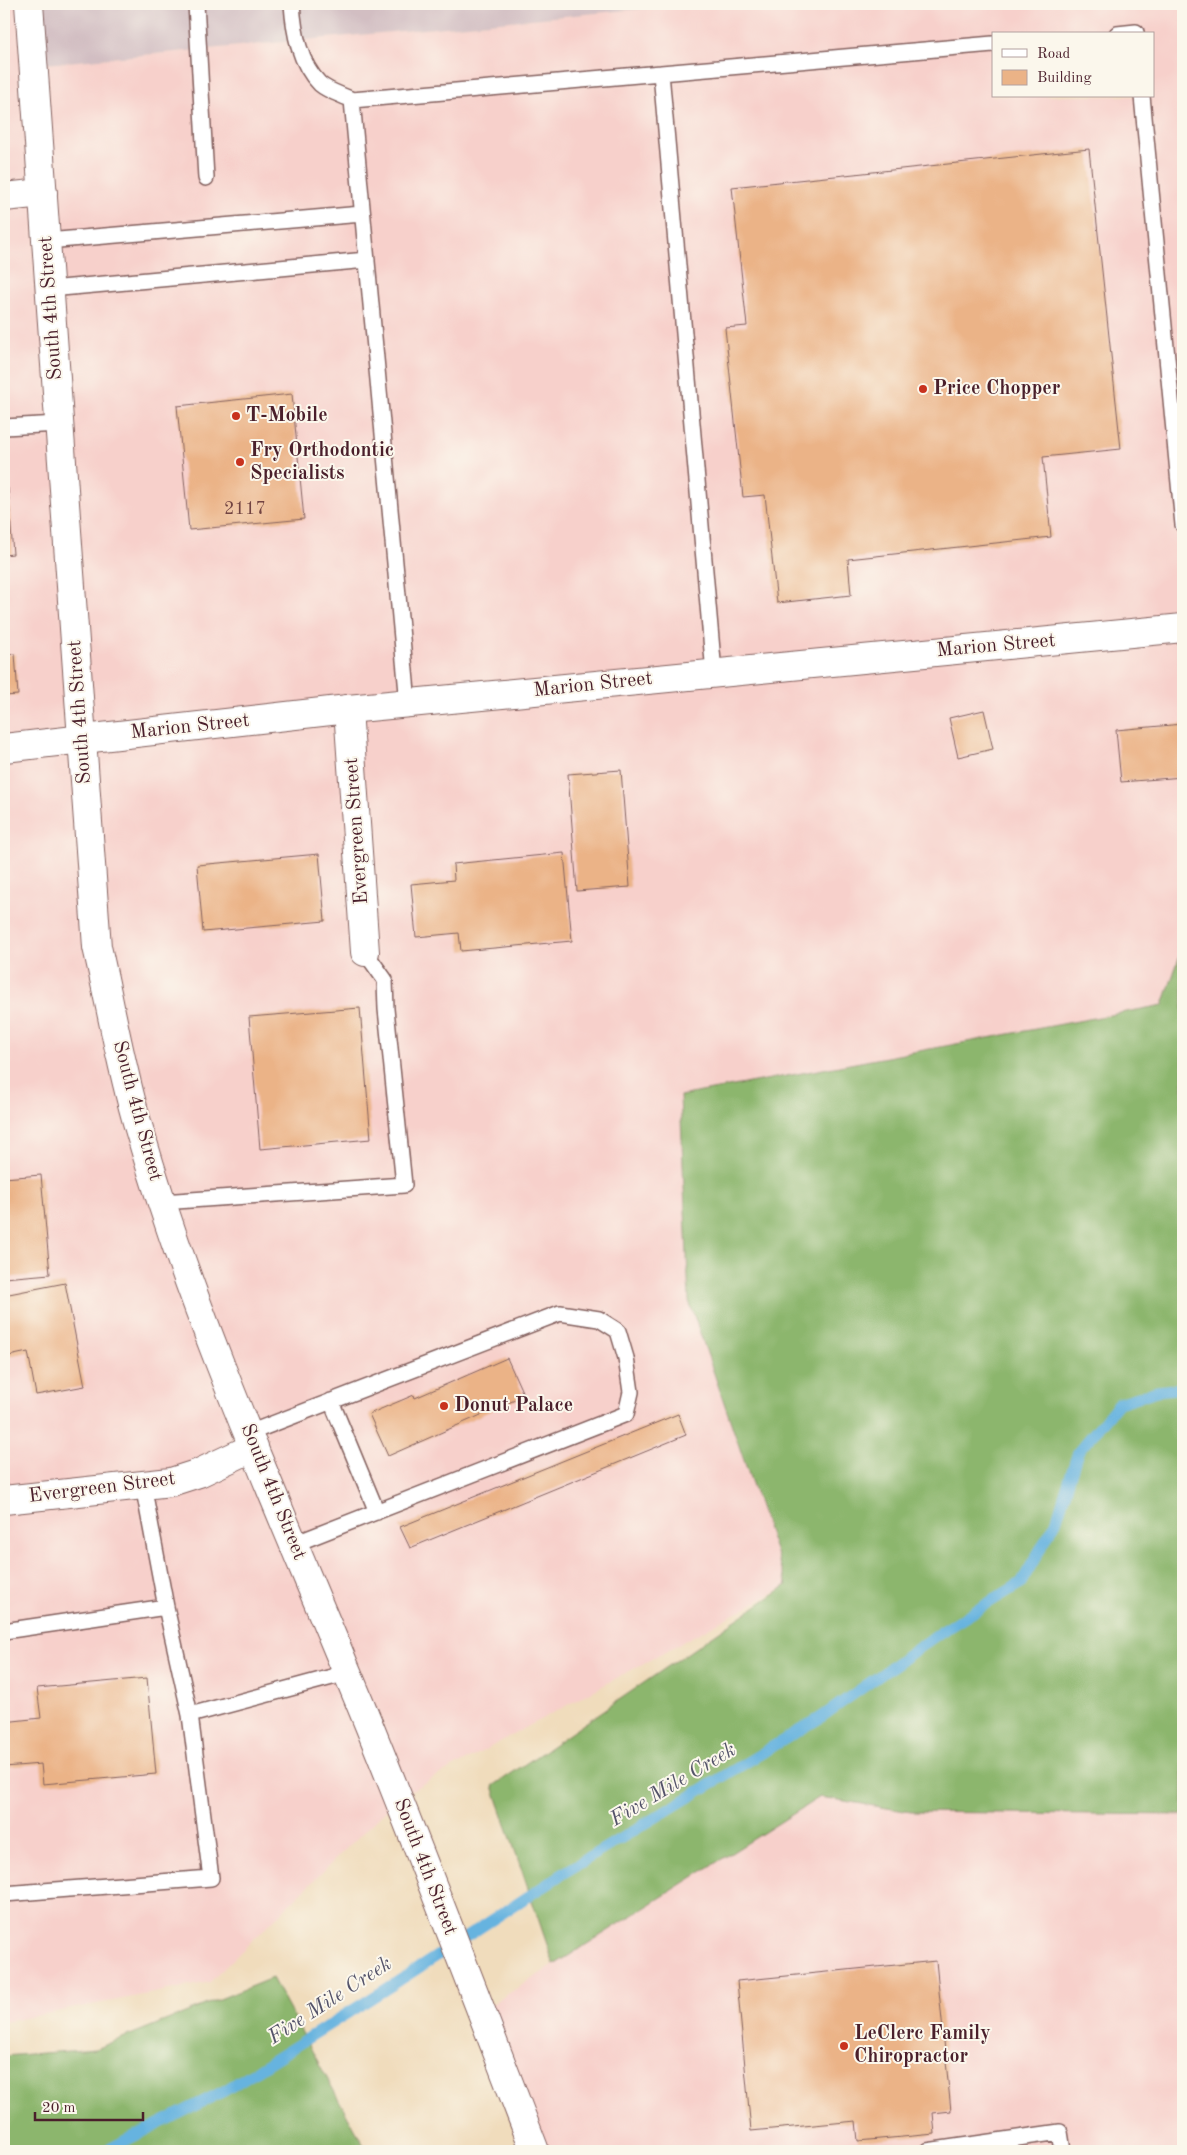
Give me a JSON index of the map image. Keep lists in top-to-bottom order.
{
  "streets": {
    "main road": ["South 4th Street", "Marion Street", "Evergreen Street"]
  },
  "crossings": [
    ["South 4th Street", "Marion Street"],
    ["South 4th Street", "Evergreen Street"],
    ["Marion Street", "Evergreen Street"]
  ],
  "water": ["Five Mile Creek"],
  "places": [
    "Price Chopper",
    "T-Mobile",
    "Fry Orthodontic Specialists",
    "Donut Palace",
    "LeClerc Family Chiropractor"
  ],
  "house_numbers": ["2117"],
  "legend": ["Road", "Building"],
  "scale_bar": "20 m"
}
